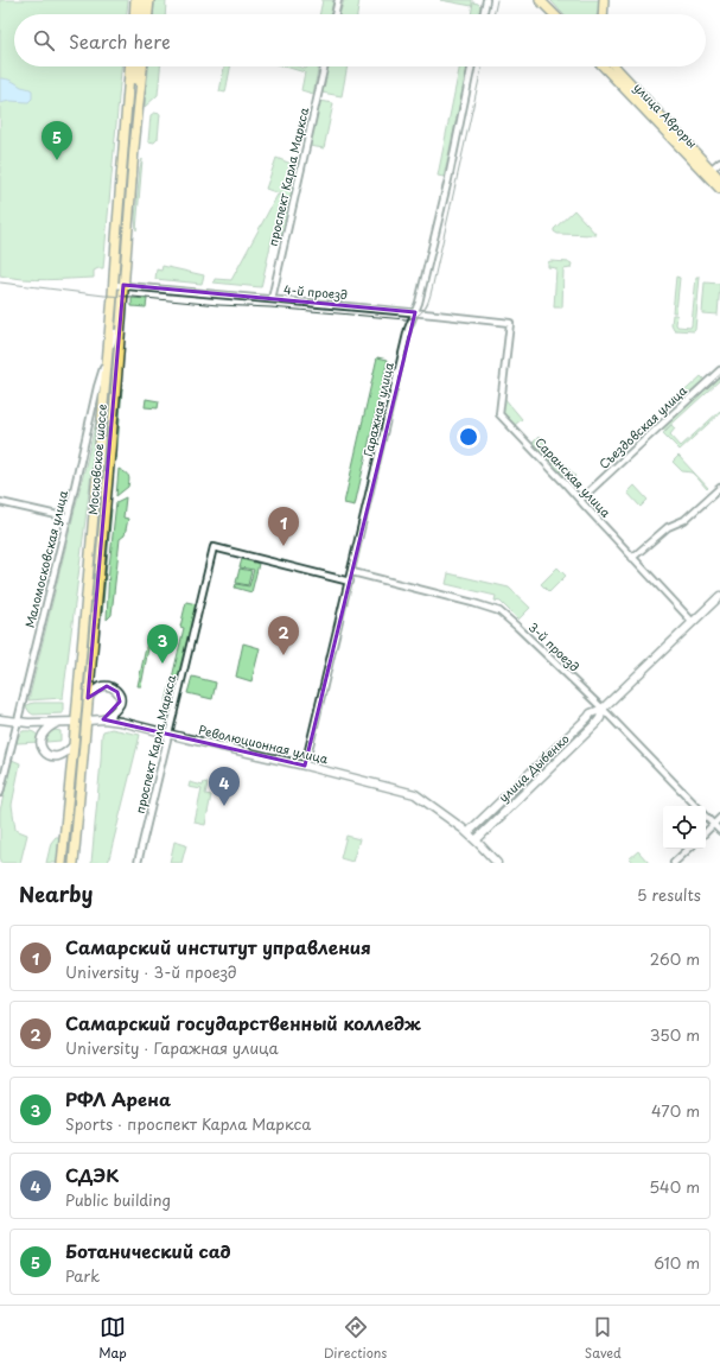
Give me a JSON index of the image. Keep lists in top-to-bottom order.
{
  "streets": {
    "main road": [
      "улица Авроры",
      "Московское шоссе",
      "Революционная улица",
      "улица Дыбенко"
    ],
    "street": [
      "проспект Карла Маркса",
      "4-й проезд",
      "Гаражная улица",
      "Съездовская улица",
      "Саранская улица",
      "Маломосковская улица",
      "3-й проезд"
    ]
  },
  "crossings": [
    ["проспект Карла Маркса", "4-й проезд"],
    ["проспект Карла Маркса", "Гаражная улица"],
    ["проспект Карла Маркса", "Революционная улица"],
    ["4-й проезд", "Гаражная улица"],
    ["4-й проезд", "Московское шоссе"],
    ["4-й проезд", "Саранская улица"],
    ["Гаражная улица", "3-й проезд"],
    ["Гаражная улица", "Революционная улица"],
    ["Съездовская улица", "Саранская улица"],
    ["Московское шоссе", "Маломосковская улица"],
    ["Московское шоссе", "Революционная улица"],
    ["Саранская улица", "улица Дыбенко"],
    ["Маломосковская улица", "Революционная улица"],
    ["3-й проезд", "улица Дыбенко"],
    ["Революционная улица", "улица Дыбенко"]
  ],
  "page": {
    "search": "Search here",
    "pins": [
      "5",
      "1",
      "2",
      "3",
      "4"
    ],
    "heading": ["Nearby", "5 results"],
    "list": [
      {
        "mark": "1",
        "name": "Самарский институт управления",
        "note": "University · 3-й проезд",
        "value": "260 m"
      },
      {
        "mark": "2",
        "name": "Самарский государственный колледж",
        "note": "University · Гаражная улица",
        "value": "350 m"
      },
      {
        "mark": "3",
        "name": "РФЛ Арена",
        "note": "Sports · проспект Карла Маркса",
        "value": "470 m"
      },
      {
        "mark": "4",
        "name": "СДЭК",
        "note": "Public building",
        "value": "540 m"
      },
      {
        "mark": "5",
        "name": "Ботанический сад",
        "note": "Park",
        "value": "610 m"
      }
    ],
    "nav": ["Map", "Directions", "Saved"]
  }
}
